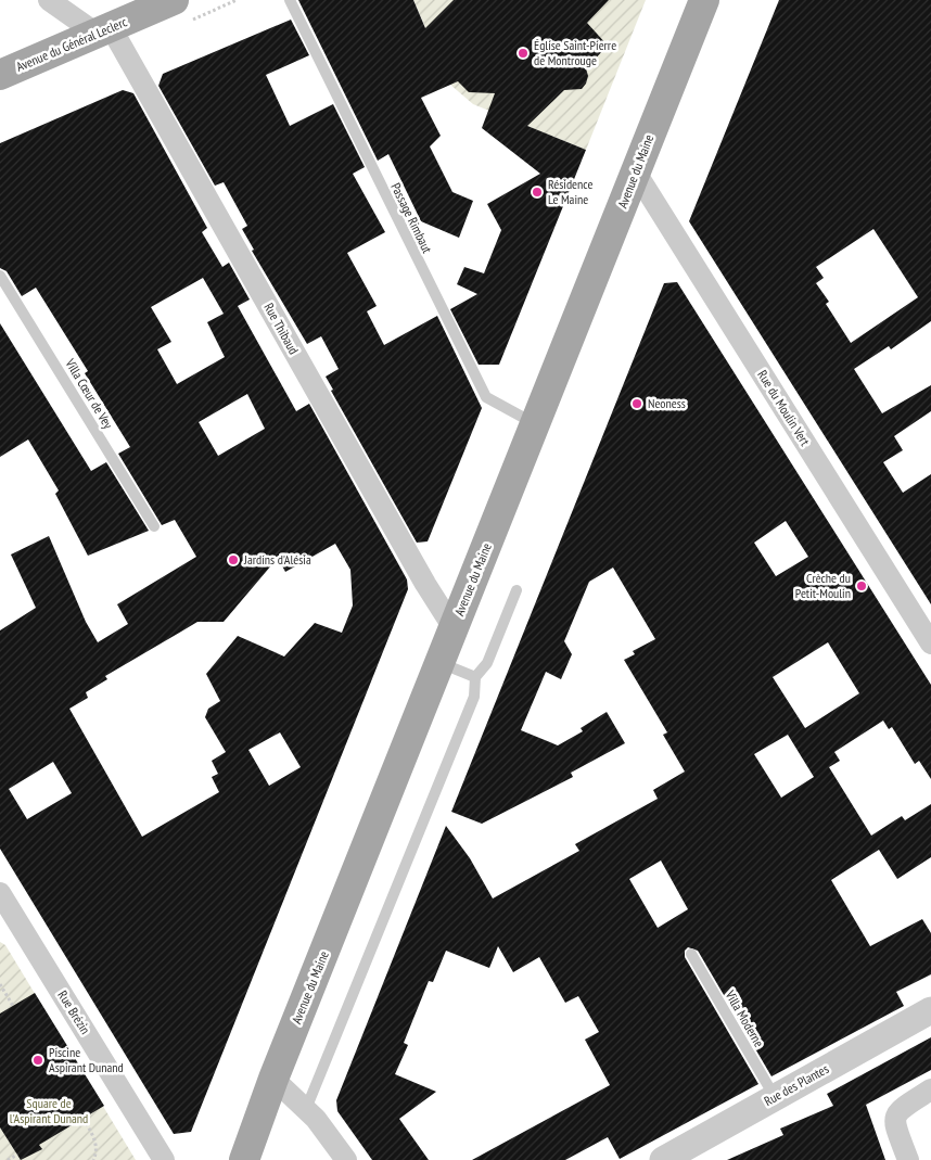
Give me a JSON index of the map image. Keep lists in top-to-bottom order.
{
  "streets": {
    "main road": ["Avenue du Général Leclerc", "Avenue du Maine"],
    "street": [
      "Rue Thibaud",
      "Rue du Moulin Vert",
      "Rue Brézin",
      "Rue des Plantes"
    ],
    "lane": ["Passage Rimbaut", "Villa Cœur de Vey", "Villa Moderne"]
  },
  "crossings": [
    ["Avenue du Général Leclerc", "Rue Thibaud"],
    ["Avenue du Maine", "Passage Rimbaut"],
    ["Avenue du Maine", "Rue Thibaud"],
    ["Avenue du Maine", "Rue du Moulin Vert"],
    ["Villa Moderne", "Rue des Plantes"]
  ],
  "parks": ["Square de l'Aspirant Dunand"],
  "places": [
    "Église Saint-Pierre de Montrouge",
    "Résidence Le Maine",
    "Neoness",
    "Jardins d'Alésia",
    "Crèche du Petit-Moulin",
    "Piscine Aspirant Dunand"
  ]
}
